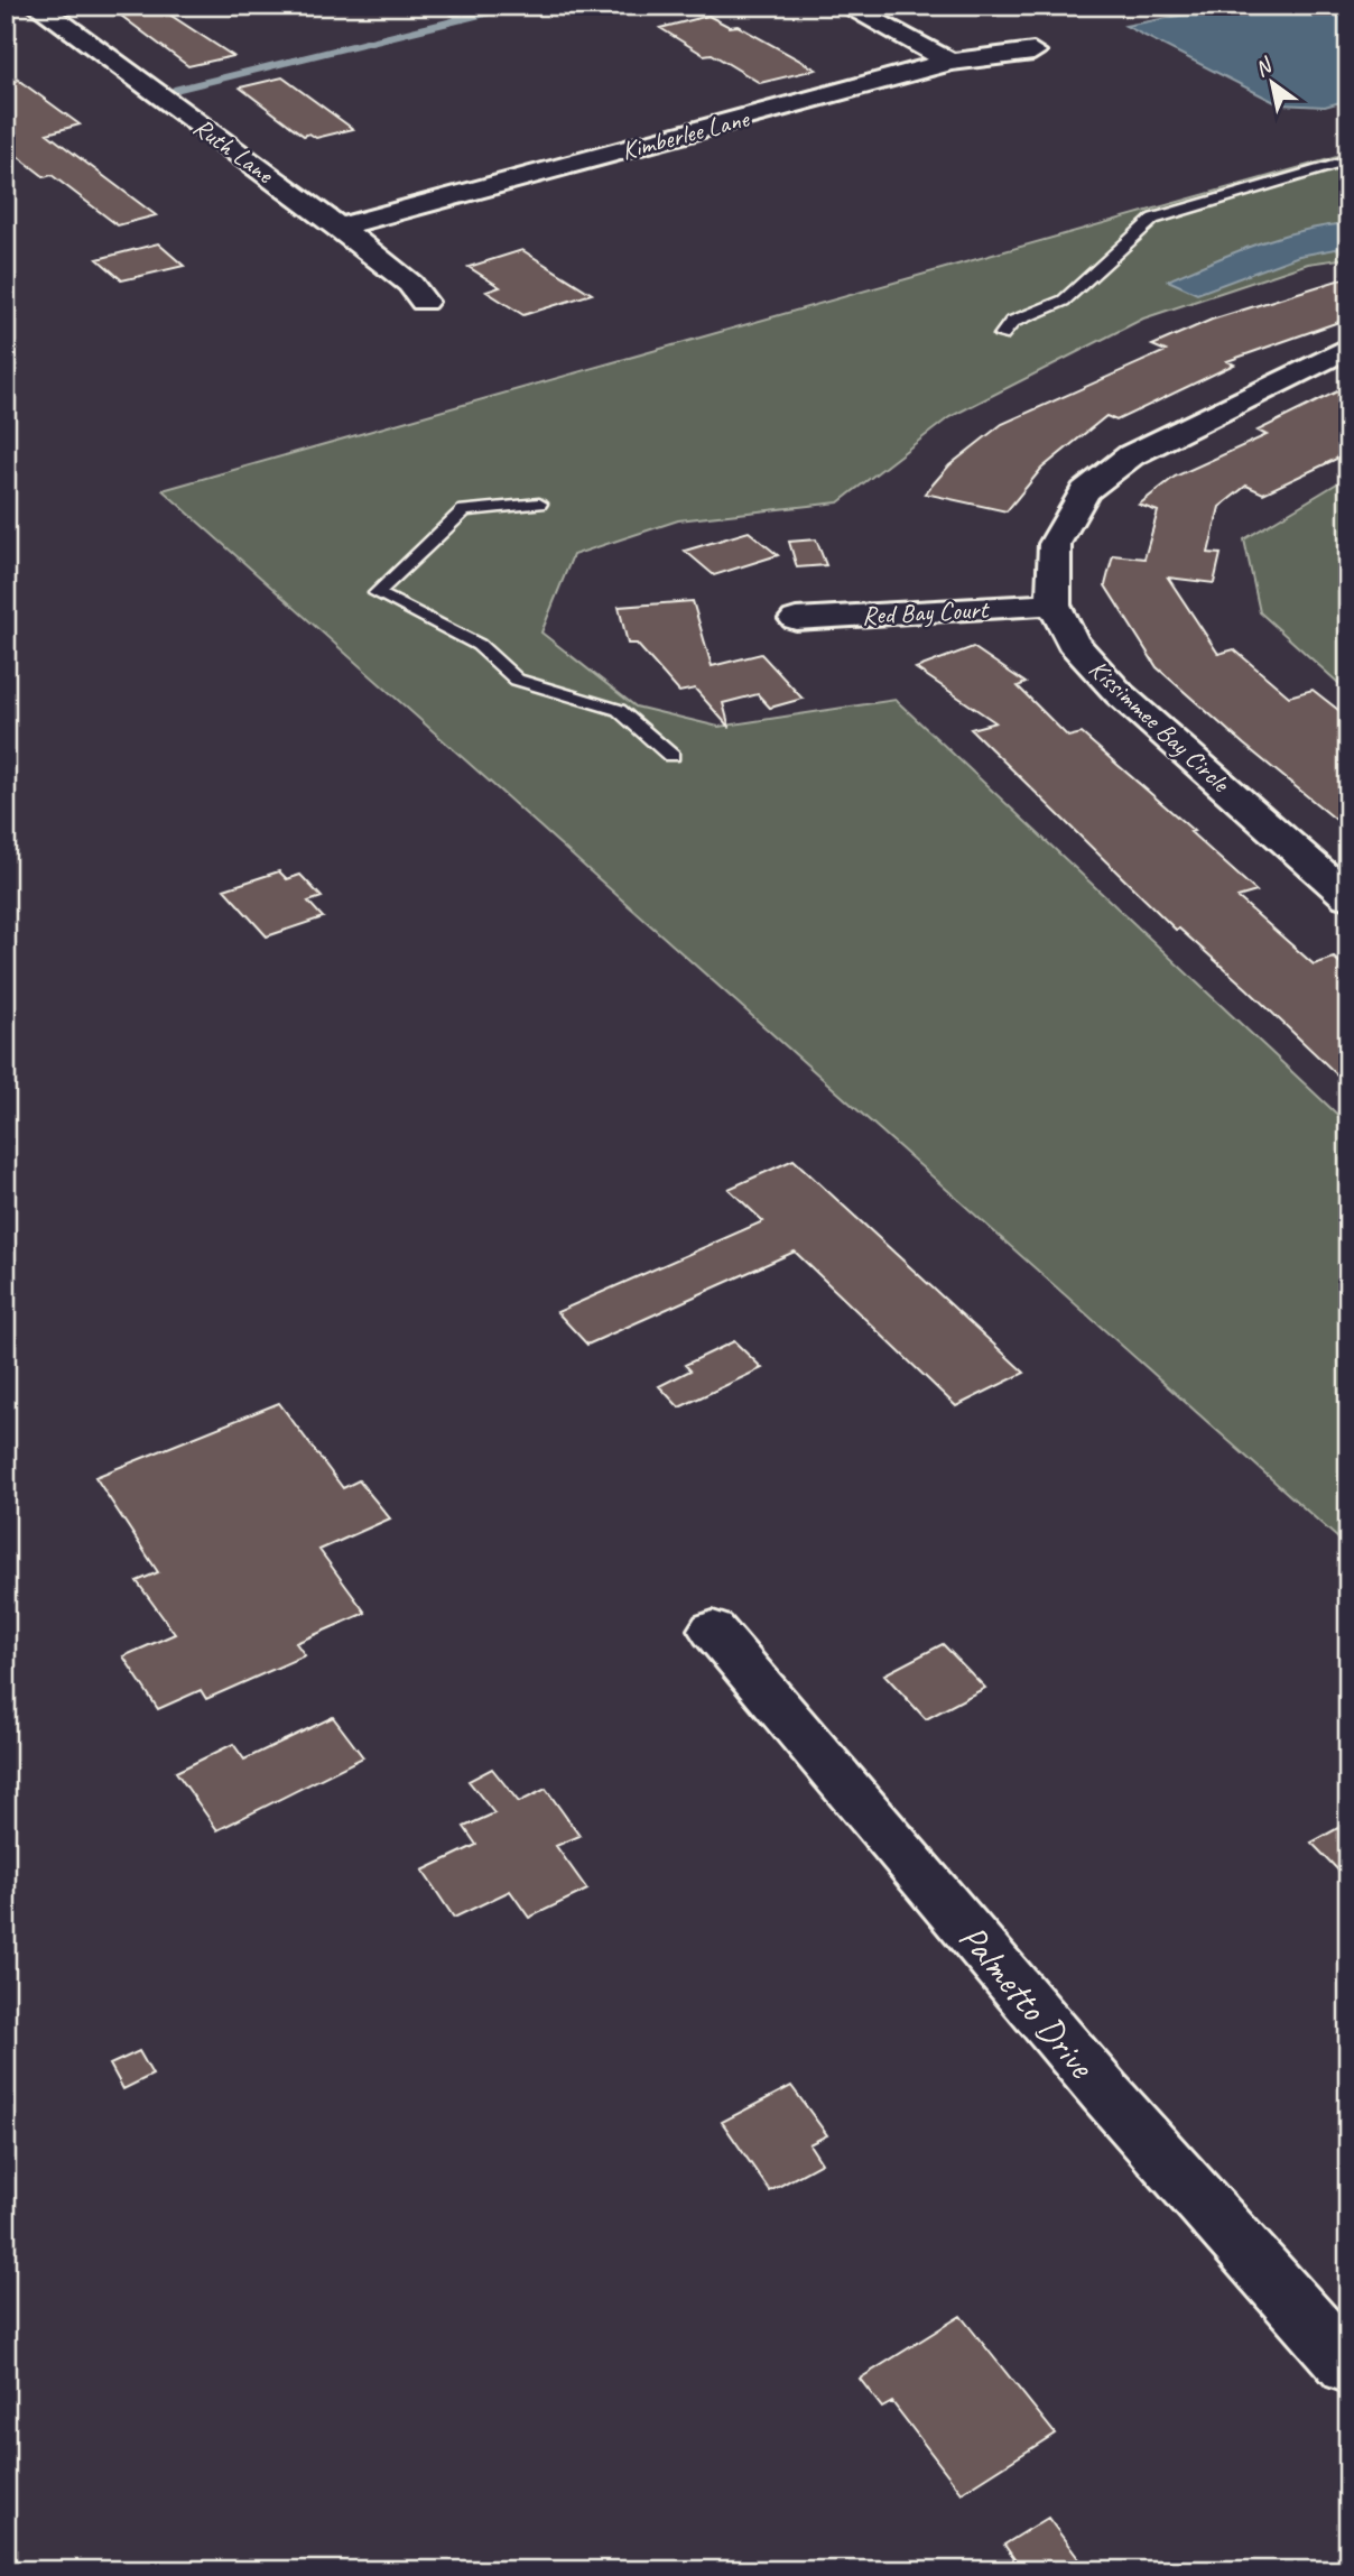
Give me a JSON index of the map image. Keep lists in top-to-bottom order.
{
  "streets": {
    "street": [
      "Kimberlee Lane",
      "Ruth Lane",
      "Red Bay Court",
      "Kissimmee Bay Circle",
      "Palmetto Drive"
    ]
  },
  "crossings": [
    ["Kimberlee Lane", "Ruth Lane"],
    ["Red Bay Court", "Kissimmee Bay Circle"]
  ],
  "north": "top left"
}
